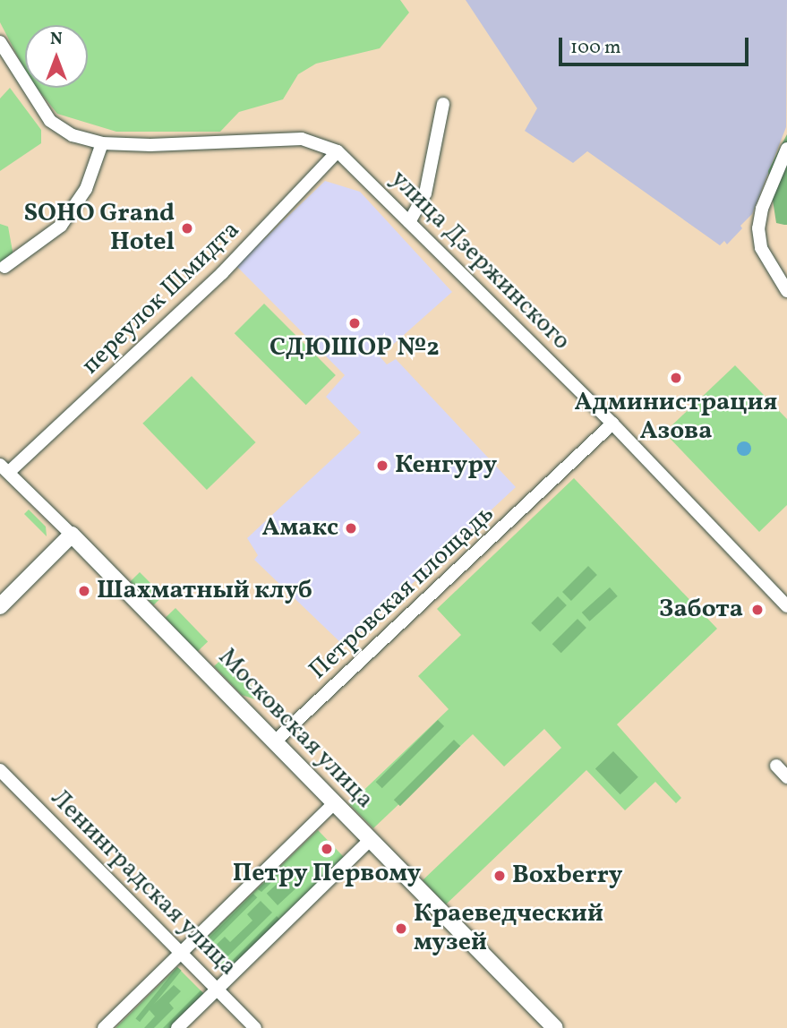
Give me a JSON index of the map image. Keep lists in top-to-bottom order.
{
  "streets": {
    "main road": ["Московская улица"],
    "street": [
      "улица Дзержинского",
      "переулок Шмидта",
      "Петровская площадь",
      "Ленинградская улица"
    ]
  },
  "crossings": [
    ["улица Дзержинского", "переулок Шмидта"],
    ["улица Дзержинского", "Петровская площадь"],
    ["переулок Шмидта", "Московская улица"],
    ["Петровская площадь", "Московская улица"]
  ],
  "places": [
    "SOHO Grand Hotel",
    "СДЮШОР №2",
    "Администрация Азова",
    "Кенгуру",
    "Амакс",
    "Шахматный клуб",
    "Забота",
    "Петру Первому",
    "Boxberry",
    "Краеведческий музей"
  ],
  "scale_bar": "100 m",
  "north": "top"
}
